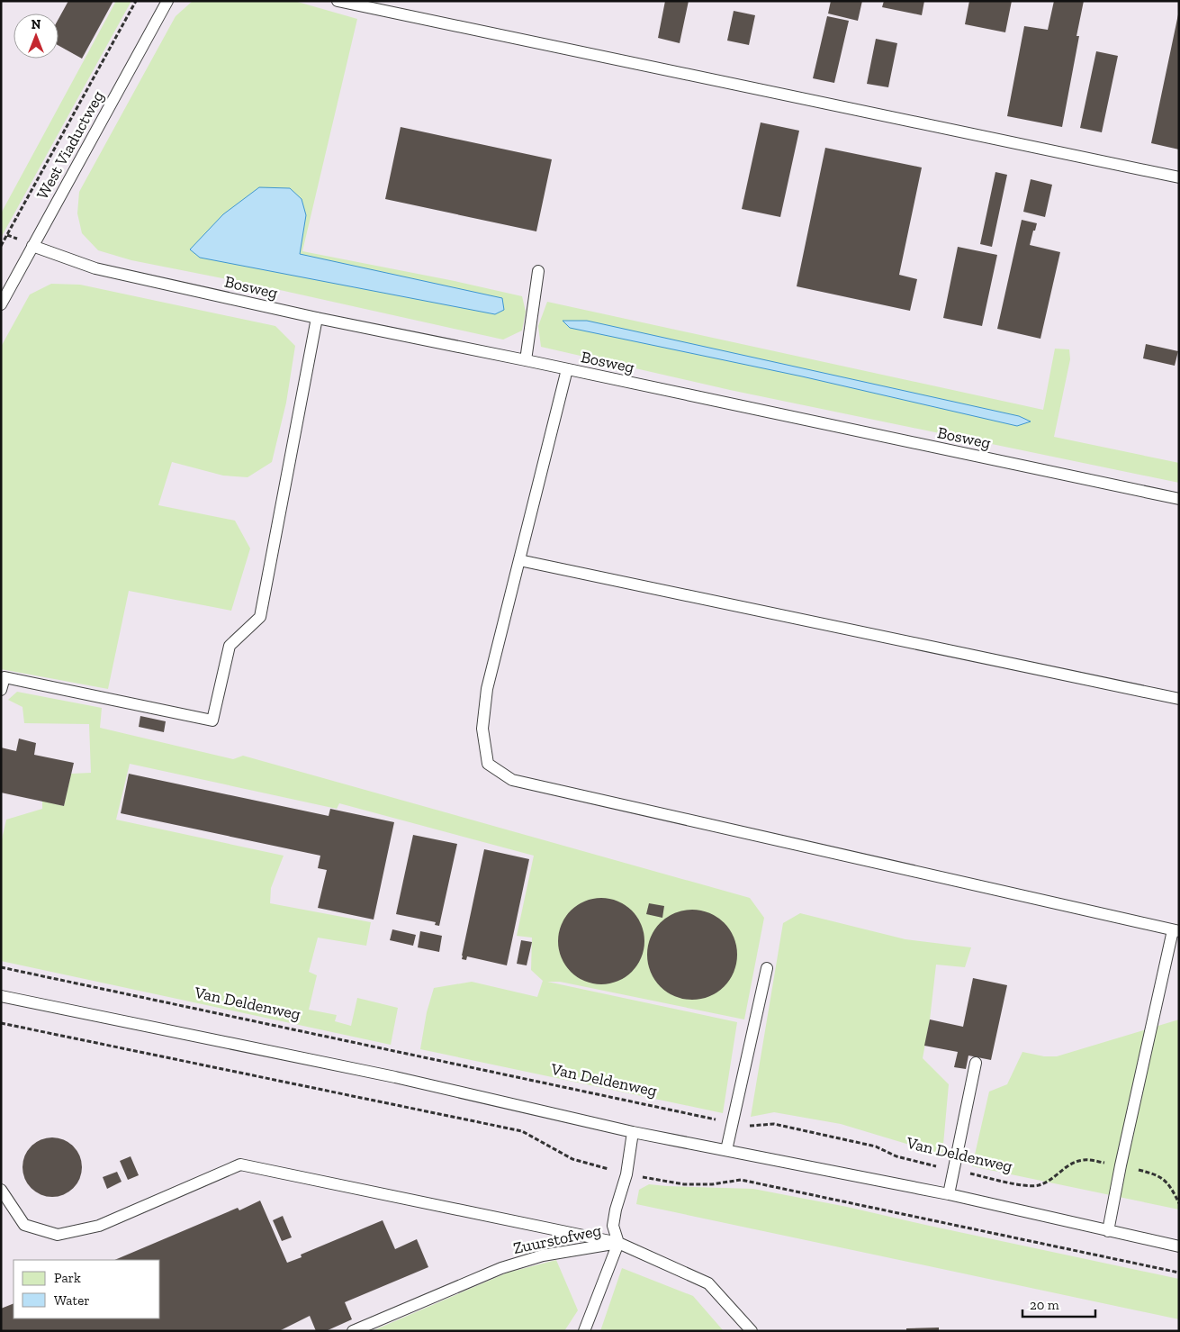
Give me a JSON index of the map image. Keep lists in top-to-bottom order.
{
  "streets": {
    "lane": ["West Viaductweg", "Bosweg", "Zuurstofweg"],
    "path": ["Van Deldenweg"]
  },
  "crossings": [
    ["West Viaductweg", "Bosweg"]
  ],
  "legend": ["Park", "Water"],
  "scale_bar": "20 m",
  "north": "top"
}
